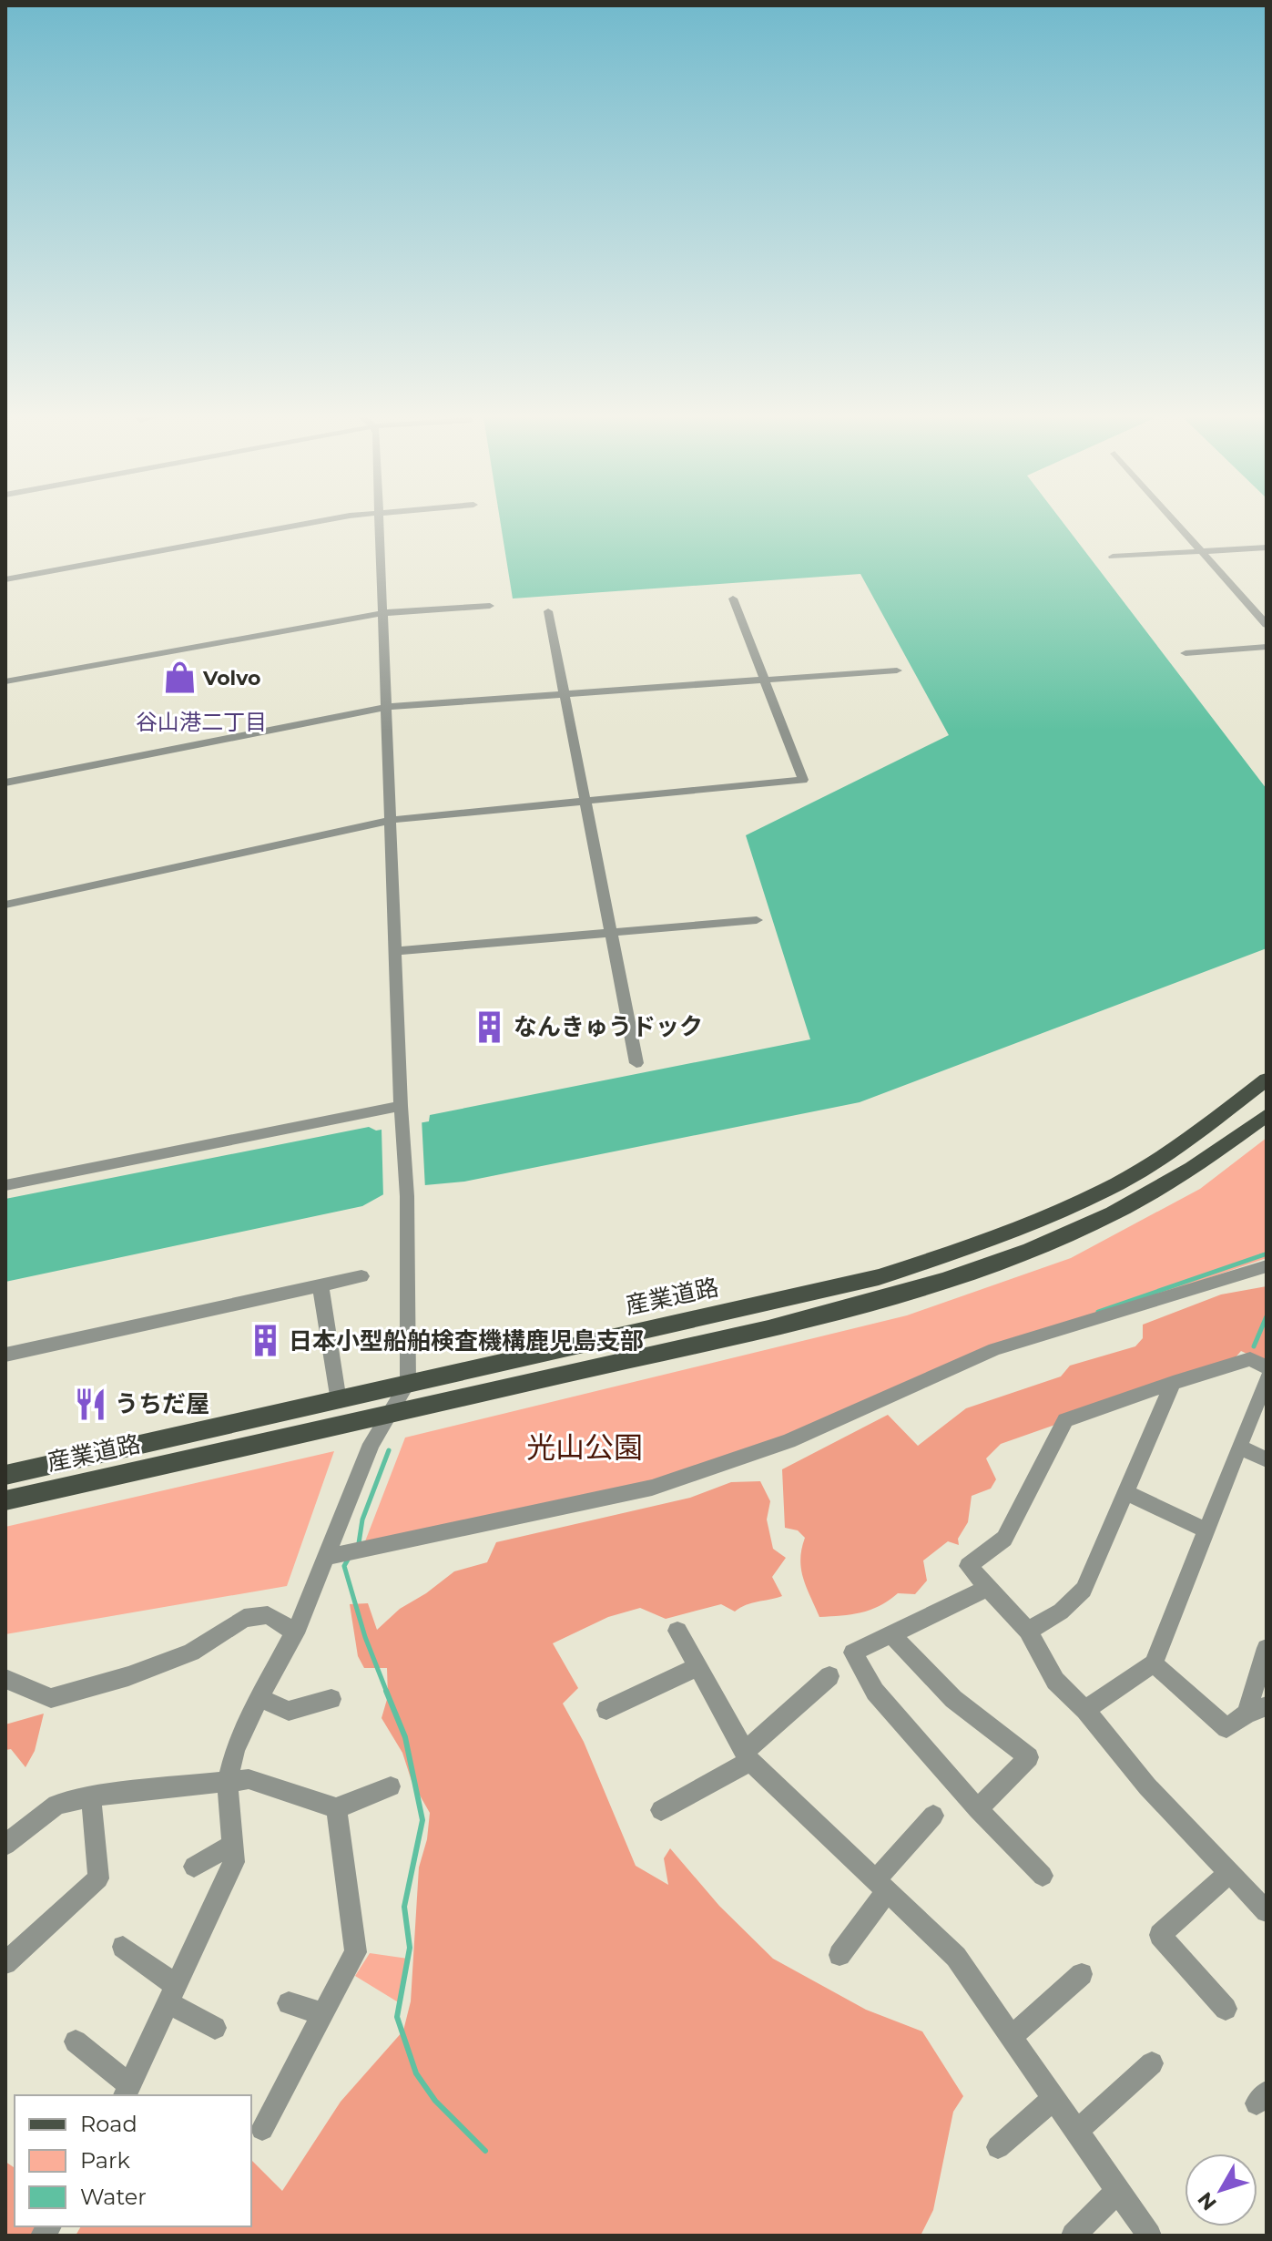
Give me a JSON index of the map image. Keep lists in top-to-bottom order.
{
  "streets": {
    "main road": ["産業道路"]
  },
  "districts": ["谷山港二丁目"],
  "parks": ["光山公園"],
  "places": {
    "shop": ["Volvo"],
    "building": ["なんきゅうドック", "日本小型船舶検査機構鹿児島支部"],
    "restaurant": ["うちだ屋"]
  },
  "legend": ["Road", "Park", "Water"],
  "north": "bottom left"
}
